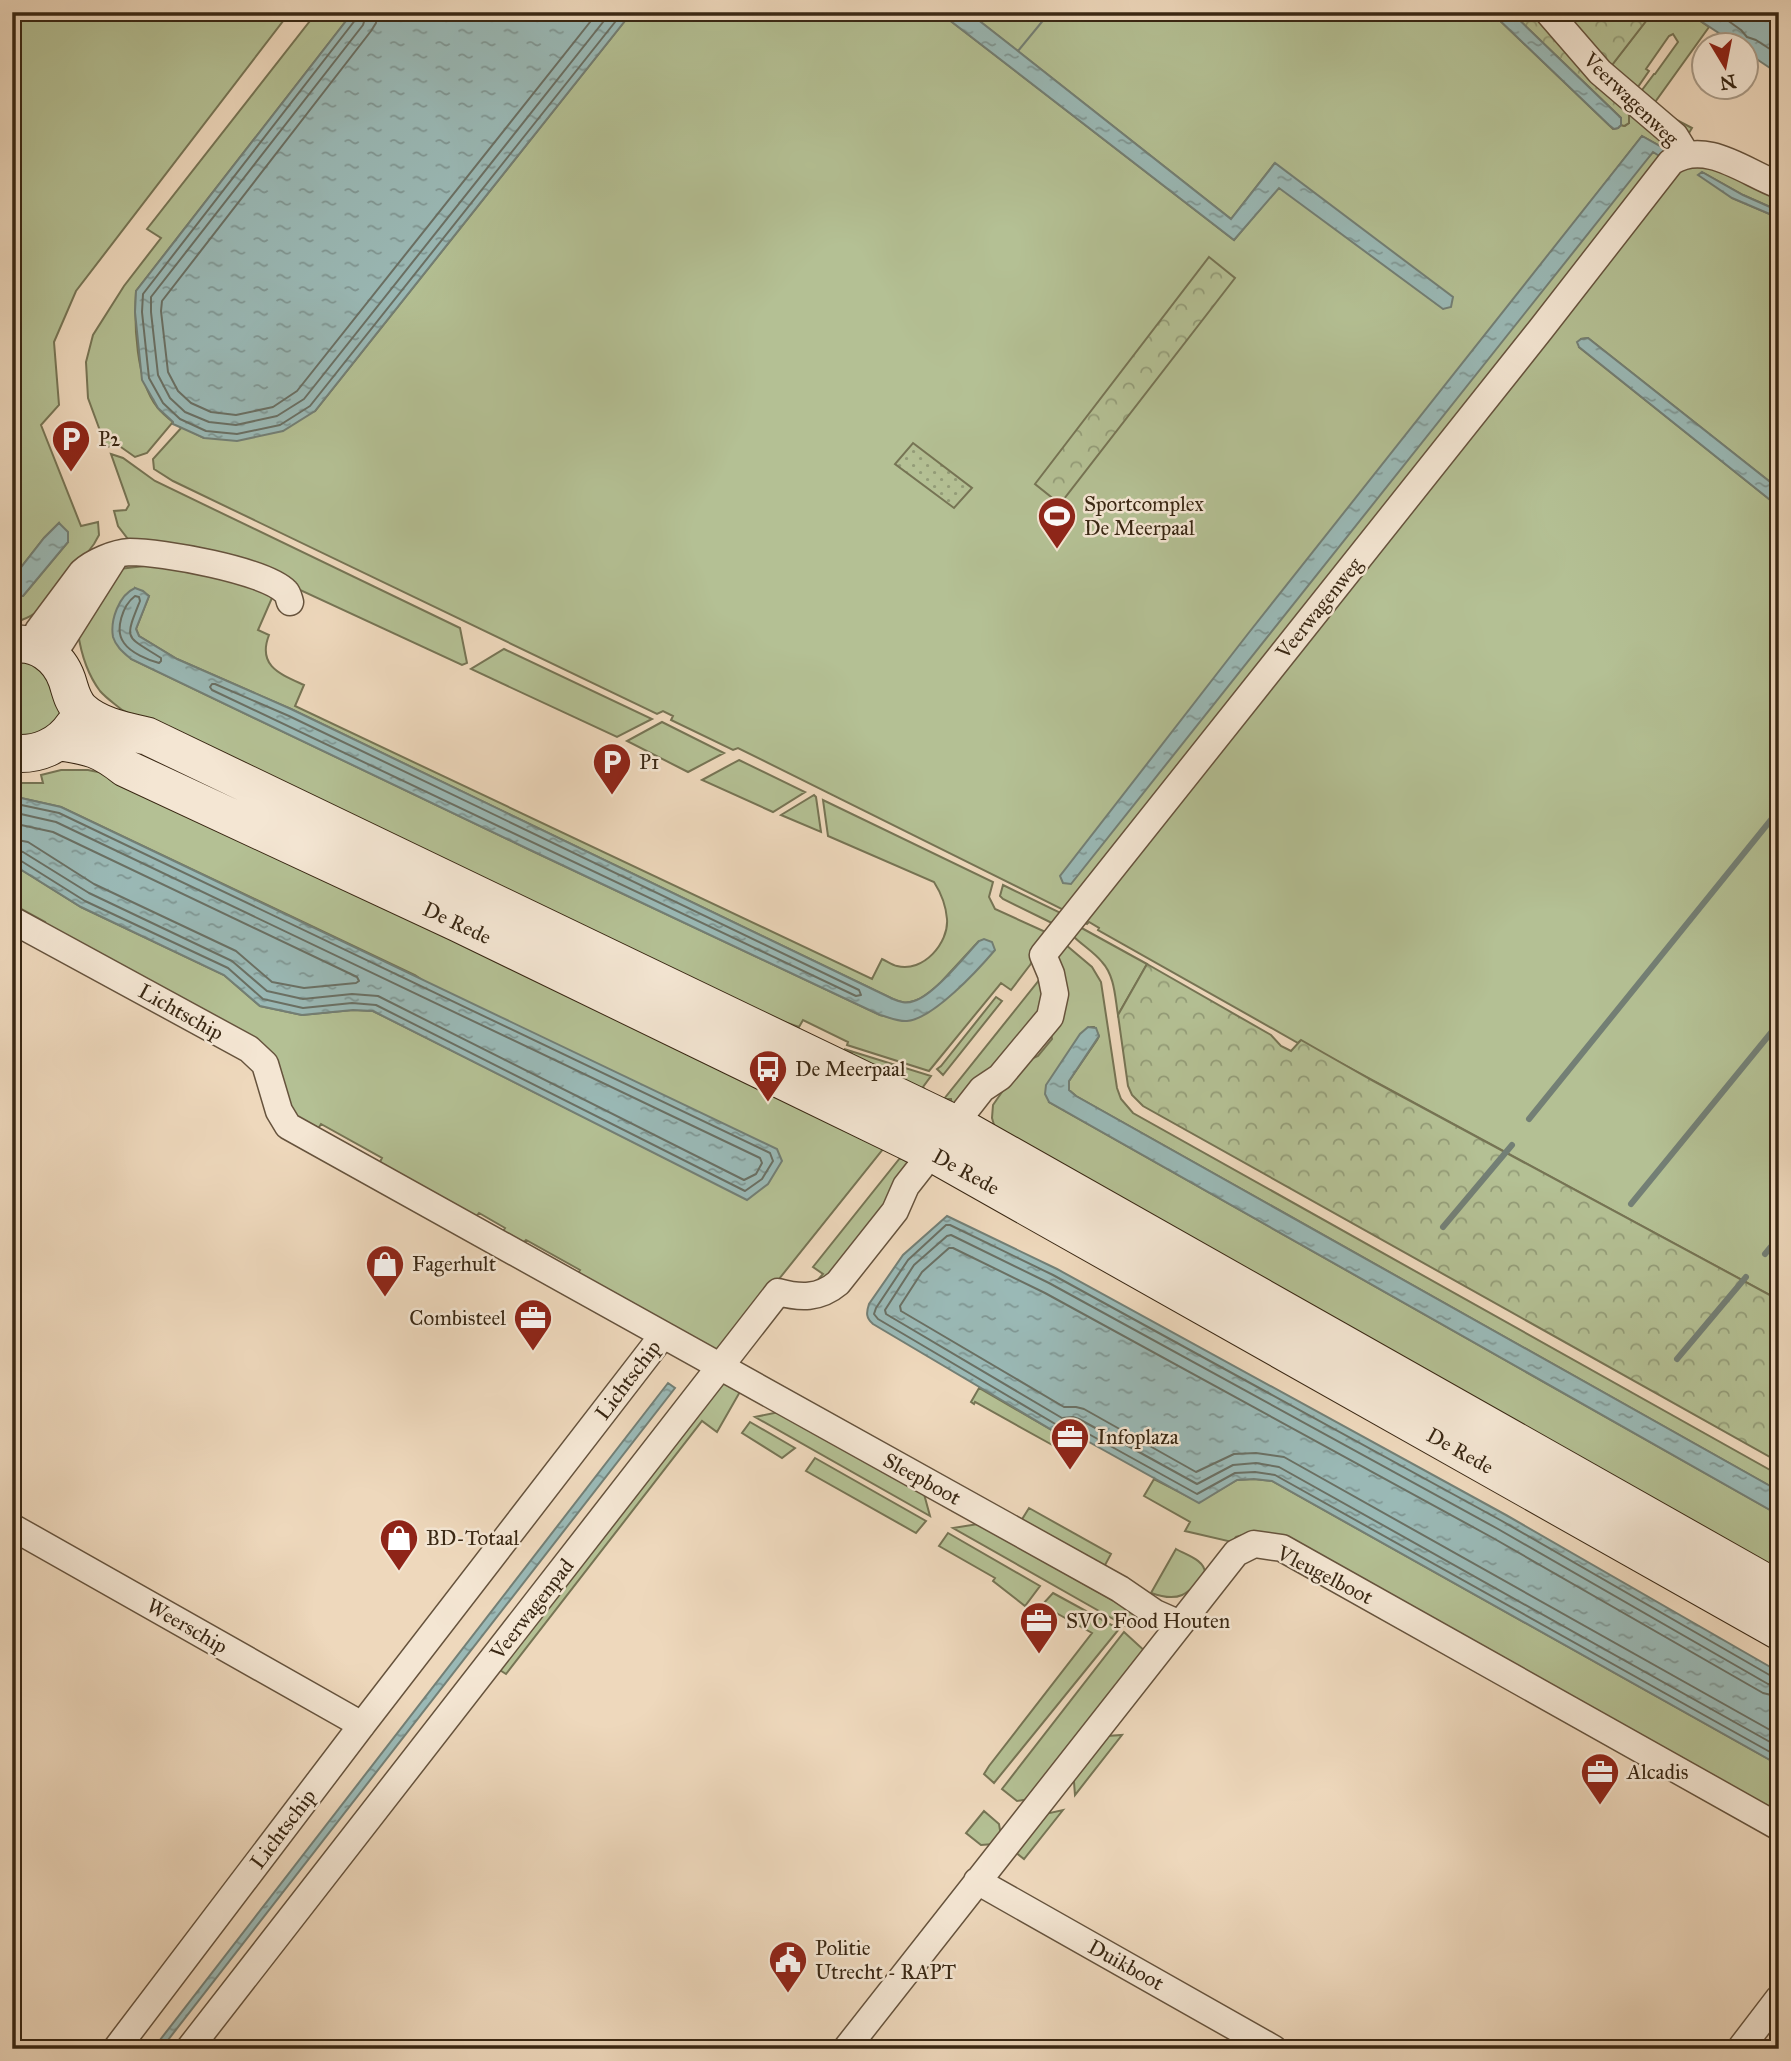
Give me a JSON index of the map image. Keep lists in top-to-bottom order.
{
  "streets": {
    "main road": ["De Rede"],
    "street": [
      "Veerwagenweg",
      "Lichtschip",
      "Sleepboot",
      "Vleugelboot",
      "Veerwagenpad",
      "Weerschip",
      "Duikboot"
    ]
  },
  "crossings": [
    ["Veerwagenweg", "De Rede"],
    ["Veerwagenweg", "Veerwagenpad"],
    ["De Rede", "Veerwagenpad"],
    ["Lichtschip", "Sleepboot"],
    ["Lichtschip", "Weerschip"],
    ["Sleepboot", "Vleugelboot"],
    ["Sleepboot", "Veerwagenpad"],
    ["Vleugelboot", "Duikboot"]
  ],
  "places": {
    "parking": ["P2", "P1"],
    "sports": ["Sportcomplex De Meerpaal"],
    "bus stop": ["De Meerpaal"],
    "shop": ["Fagerhult", "BD-Totaal"],
    "office": [
      "Combisteel",
      "Infoplaza",
      "SVO Food Houten",
      "Alcadis"
    ],
    "public building": ["Politie Utrecht - RAPT"]
  },
  "north": "bottom"
}
